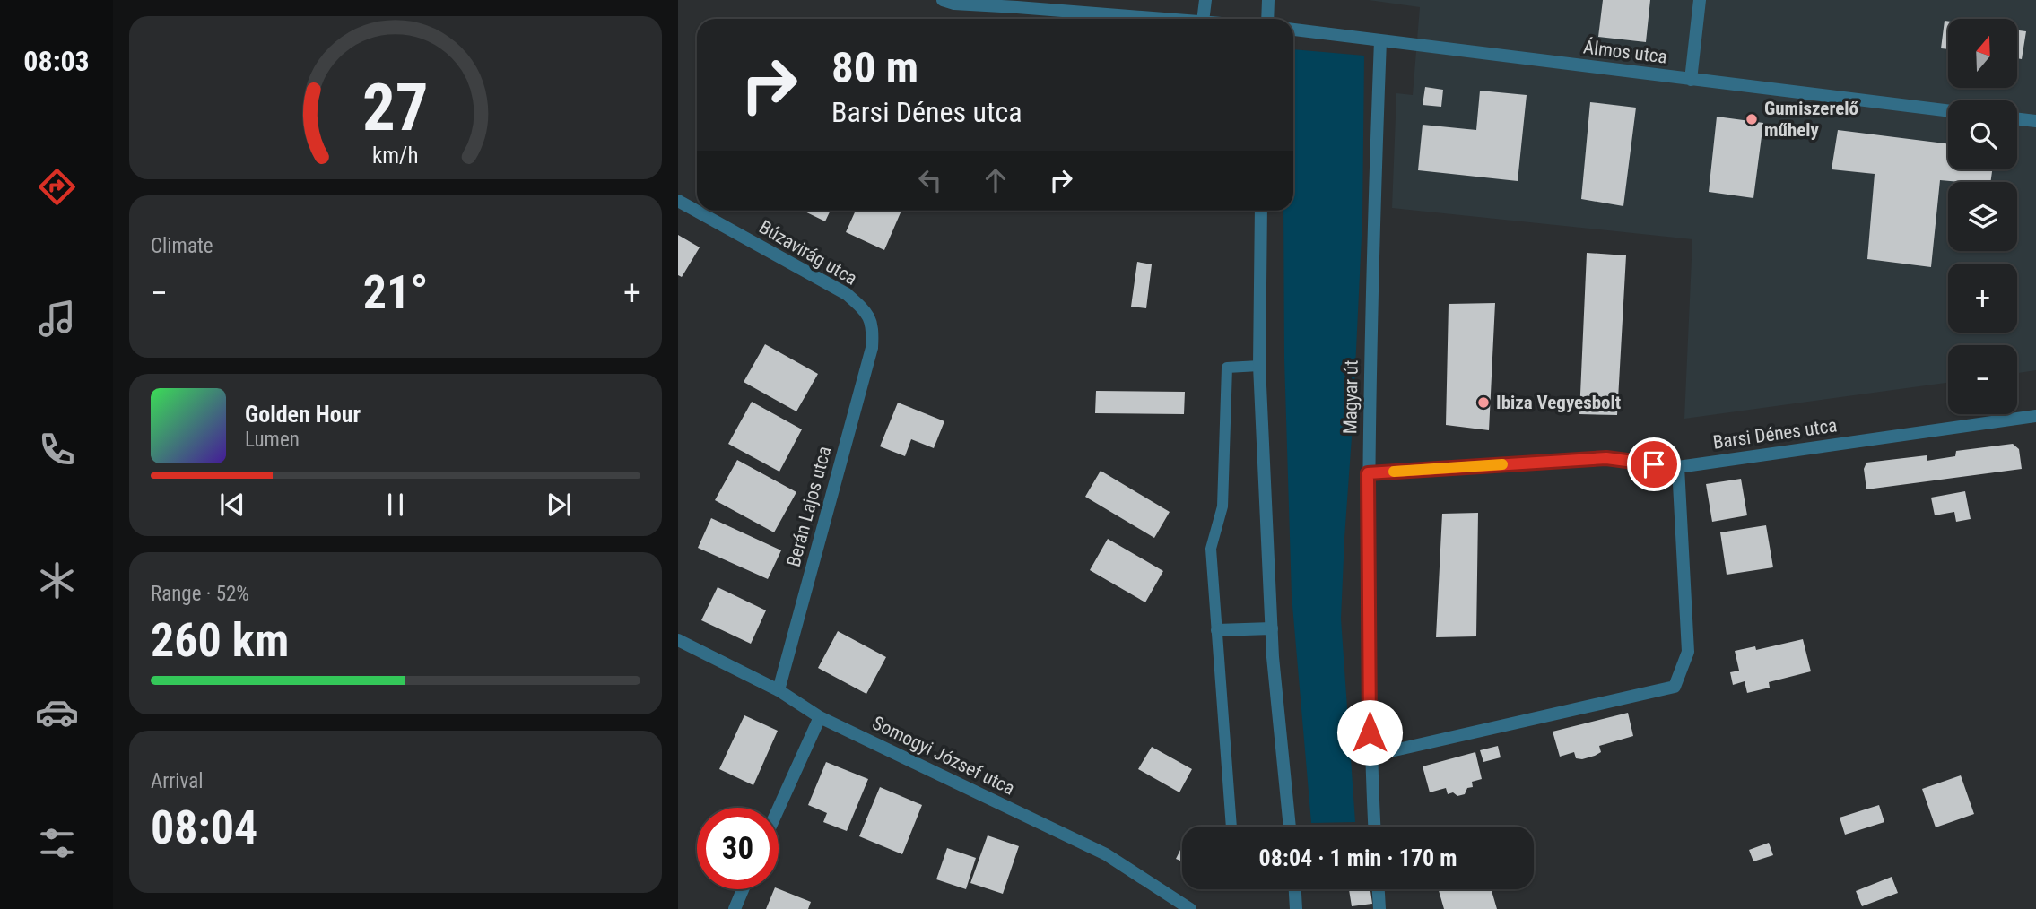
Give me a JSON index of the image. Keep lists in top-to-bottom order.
{
  "streets": {
    "street": [
      "Álmos utca",
      "Búzavirág utca",
      "Magyar út",
      "Barsi Dénes utca",
      "Berán Lajos utca",
      "Somogyi József utca"
    ]
  },
  "crossings": [
    ["Álmos utca", "Magyar út"],
    ["Búzavirág utca", "Berán Lajos utca"],
    ["Magyar út", "Barsi Dénes utca"],
    ["Berán Lajos utca", "Somogyi József utca"]
  ],
  "places": ["Gumiszerelő műhely", "Ibiza Vegyesbolt"],
  "north": "top",
  "page": {
    "tabs": "08:03",
    "map_buttons": ["+", "−"],
    "turn": ["80 m", "Barsi Dénes utca"],
    "tile": [
      "Climate",
      ["Range · 52%", "260 km"],
      ["Arrival", "08:04"]
    ],
    "heat": ["−", "21°", "+"],
    "song": ["Golden Hour", "Lumen"],
    "limit": "30",
    "trip": "08:04 · 1 min · 170 m",
    "gauge": ["27", "km/h"]
  }
}
